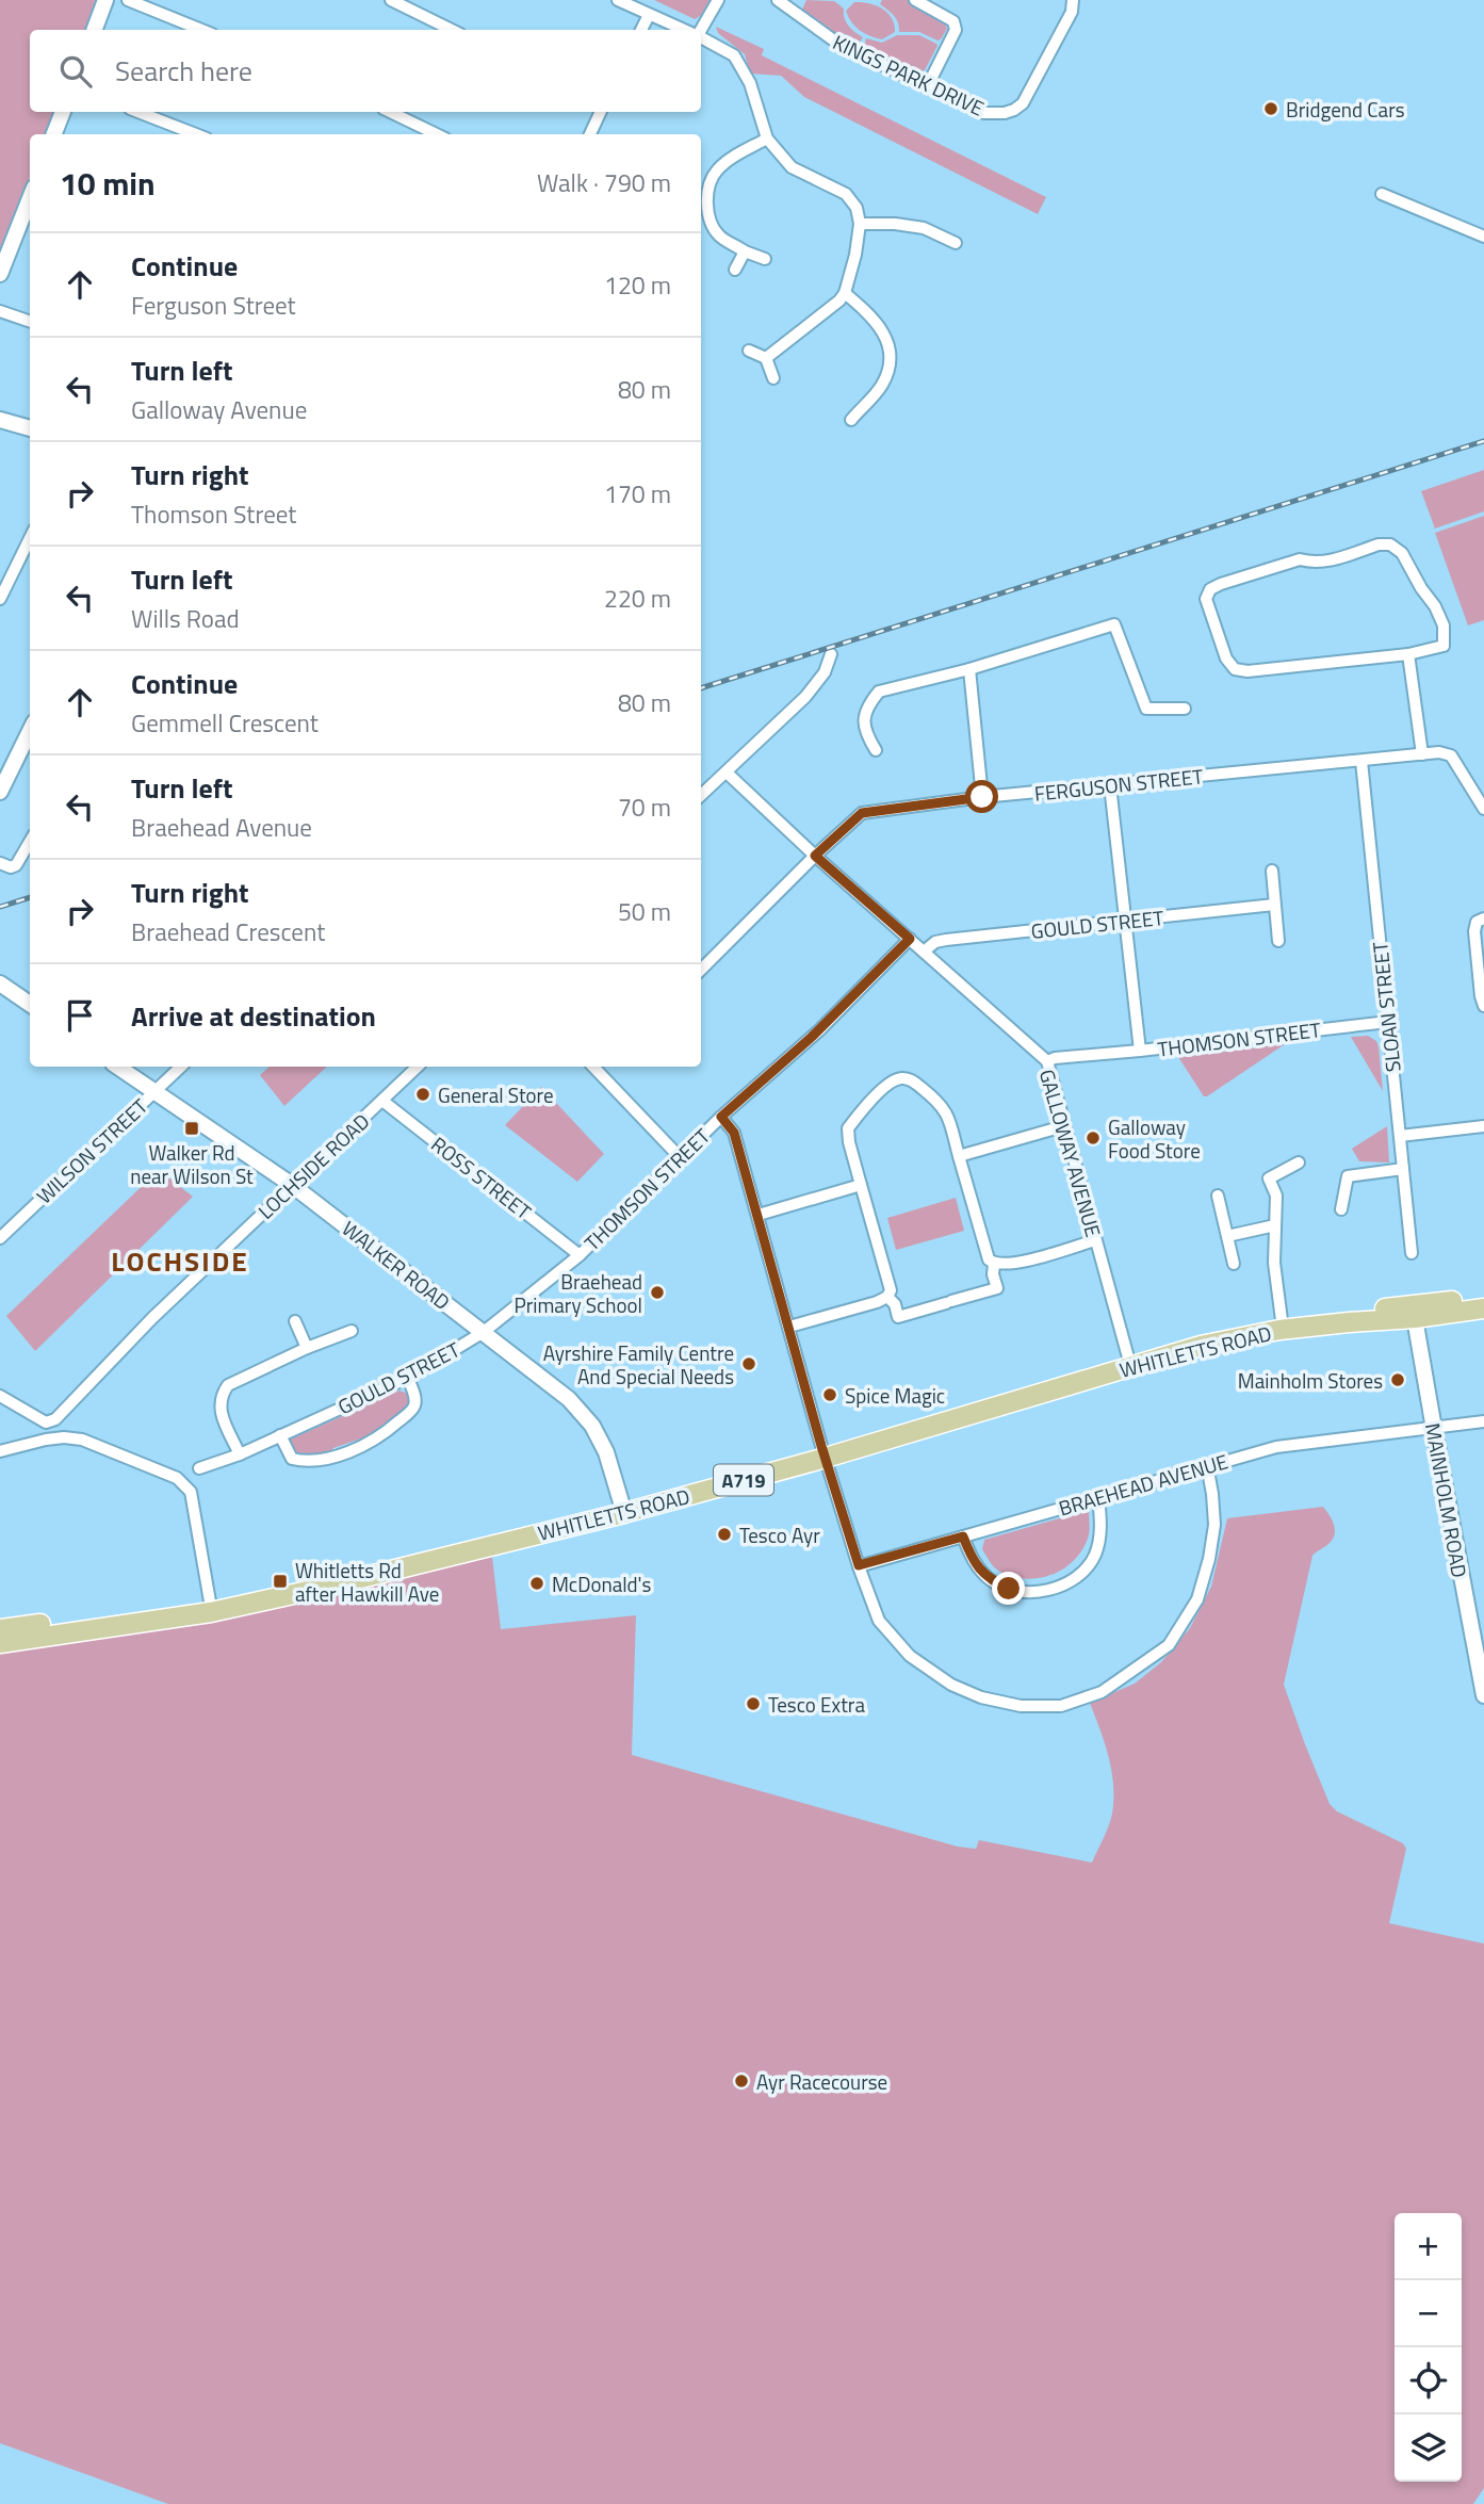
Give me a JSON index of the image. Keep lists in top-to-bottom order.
{
  "streets": {
    "main road": ["WHITLETTS ROAD", "A719"],
    "street": [
      "KINGS PARK DRIVE",
      "FERGUSON STREET",
      "GOULD STREET",
      "SLOAN STREET",
      "THOMSON STREET",
      "WILSON STREET",
      "GALLOWAY AVENUE",
      "LOCHSIDE ROAD",
      "ROSS STREET",
      "WALKER ROAD",
      "BRAEHEAD AVENUE",
      "MAINHOLM ROAD"
    ]
  },
  "crossings": [
    ["FERGUSON STREET", "SLOAN STREET"],
    ["FERGUSON STREET", "GALLOWAY AVENUE"],
    ["GOULD STREET", "THOMSON STREET"],
    ["GOULD STREET", "GALLOWAY AVENUE"],
    ["GOULD STREET", "ROSS STREET"],
    ["GOULD STREET", "WALKER ROAD"],
    ["SLOAN STREET", "THOMSON STREET"],
    ["THOMSON STREET", "GALLOWAY AVENUE"],
    ["THOMSON STREET", "ROSS STREET"],
    ["WILSON STREET", "WALKER ROAD"],
    ["GALLOWAY AVENUE", "WHITLETTS ROAD"],
    ["LOCHSIDE ROAD", "ROSS STREET"],
    ["LOCHSIDE ROAD", "WALKER ROAD"],
    ["WALKER ROAD", "WHITLETTS ROAD"],
    ["WHITLETTS ROAD", "MAINHOLM ROAD"],
    ["BRAEHEAD AVENUE", "MAINHOLM ROAD"]
  ],
  "districts": ["LOCHSIDE"],
  "places": {
    "other": [
      "Bridgend Cars",
      "General Store",
      "Galloway Food Store",
      "Braehead Primary School",
      "Ayrshire Family Centre And Special Needs",
      "Mainholm Stores",
      "Spice Magic",
      "Tesco Ayr",
      "McDonald's",
      "Tesco Extra",
      "Ayr Racecourse"
    ],
    "transit": ["Walker Rd near Wilson St", "Whitletts Rd after Hawkill Ave"]
  },
  "page": {
    "search": "Search here",
    "heading": ["10 min", "Walk · 790 m"],
    "list": [
      ["Continue", "Ferguson Street", "120 m"],
      ["Turn left", "Galloway Avenue", "80 m"],
      ["Turn right", "Thomson Street", "170 m"],
      ["Turn left", "Wills Road", "220 m"],
      ["Continue", "Gemmell Crescent", "80 m"],
      ["Turn left", "Braehead Avenue", "70 m"],
      ["Turn right", "Braehead Crescent", "50 m"],
      "Arrive at destination"
    ],
    "map_buttons": ["+", "−"]
  }
}
